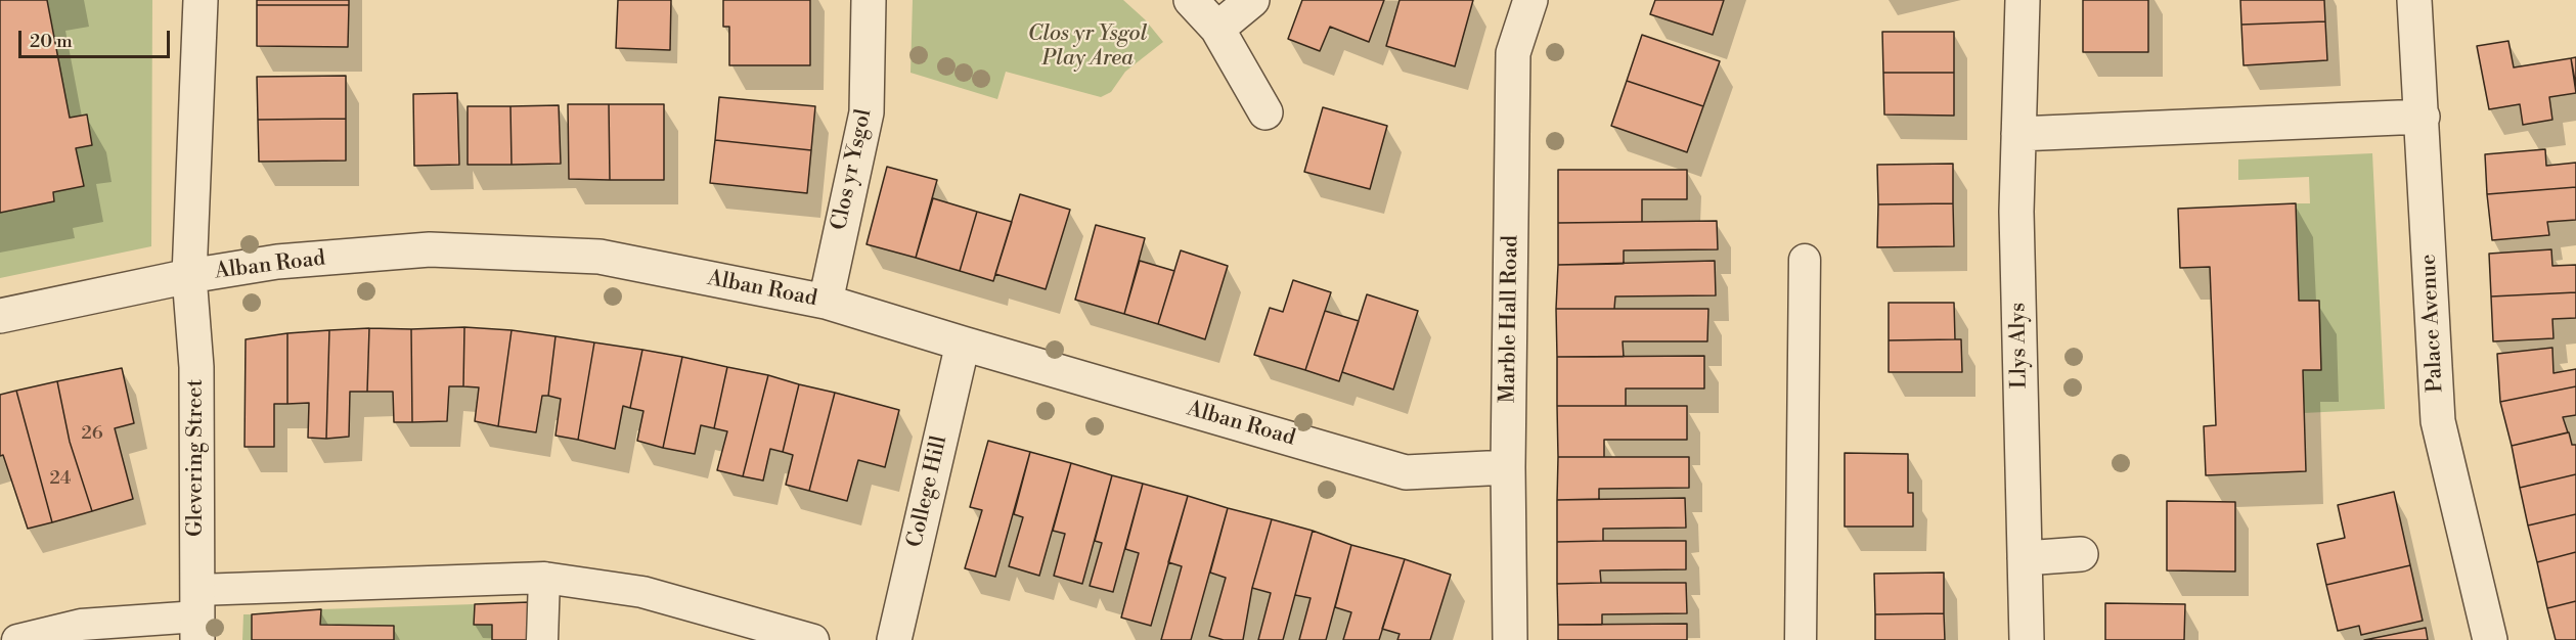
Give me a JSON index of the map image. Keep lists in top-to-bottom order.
{
  "streets": {
    "street": [
      "Clos yr Ysgol",
      "Alban Road",
      "Marble Hall Road",
      "Palace Avenue",
      "Llys Alys",
      "Glevering Street",
      "College Hill"
    ]
  },
  "crossings": [
    ["Clos yr Ysgol", "Alban Road"],
    ["Alban Road", "Marble Hall Road"],
    ["Alban Road", "Glevering Street"],
    ["Alban Road", "College Hill"]
  ],
  "parks": ["Clos yr Ysgol Play Area"],
  "house_numbers": ["26", "24"],
  "scale_bar": "20 m"
}
